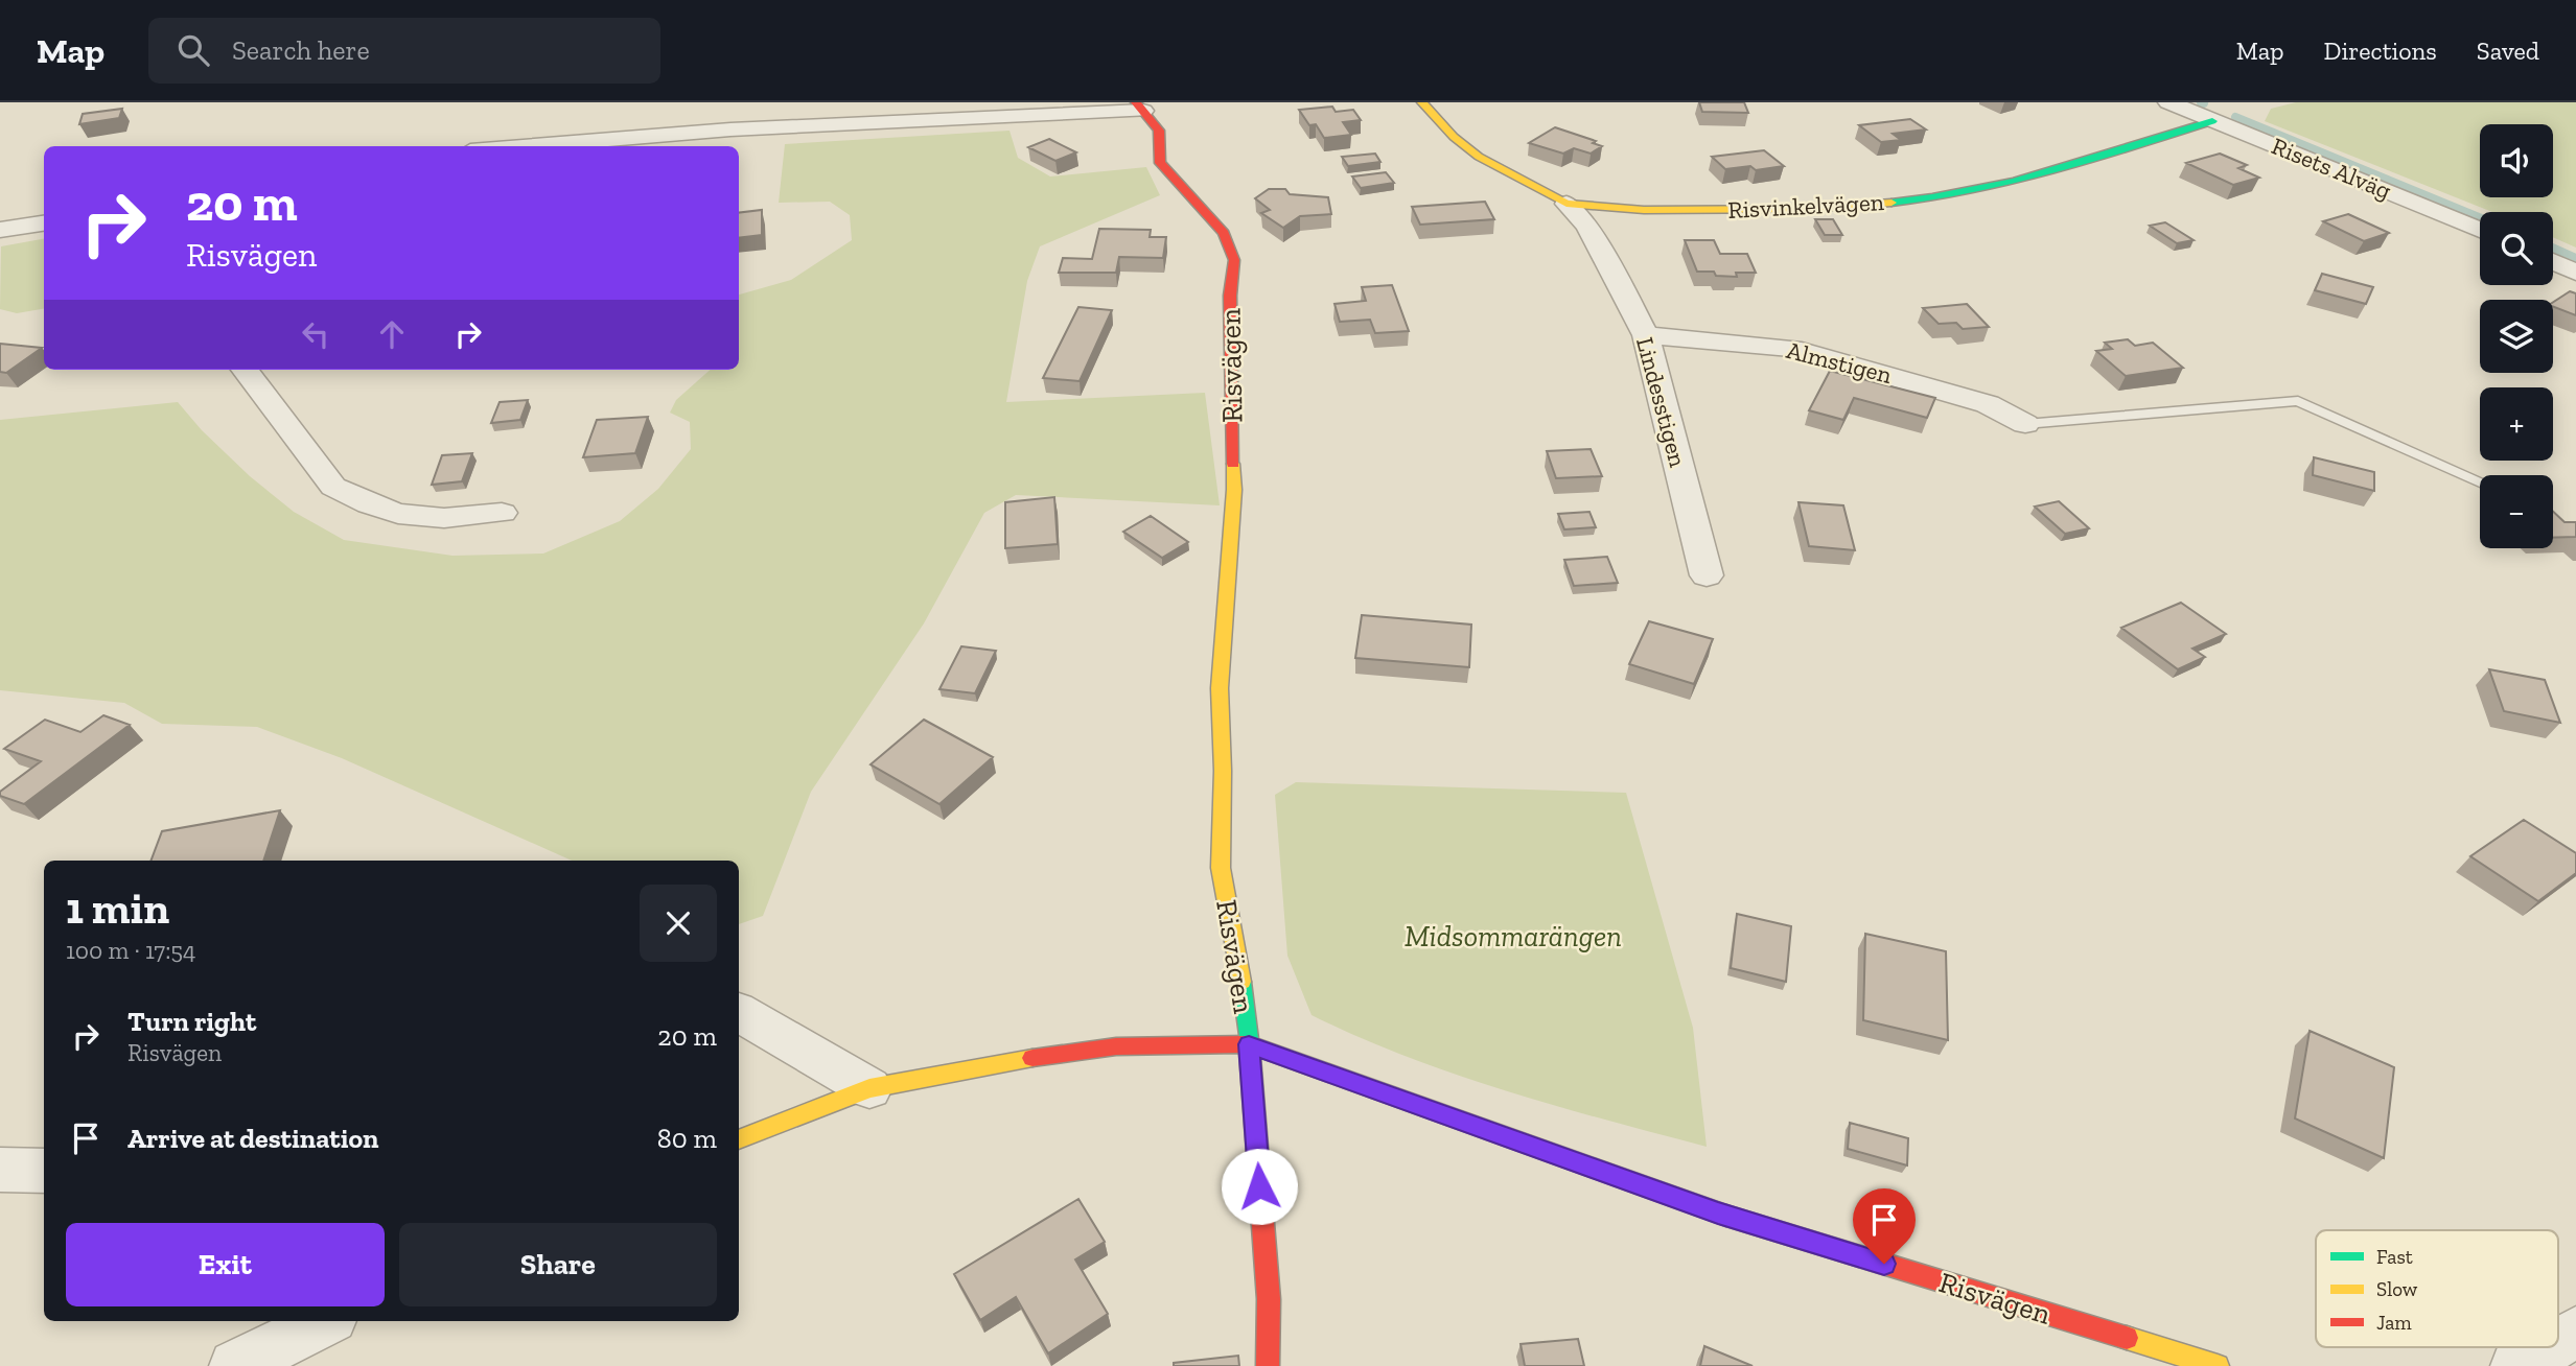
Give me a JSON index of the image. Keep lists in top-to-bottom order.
{
  "streets": {
    "street": [
      "Risets Alväg",
      "Risvinkelvägen",
      "Almstigen",
      "Risvägen",
      "Lindesstigen"
    ]
  },
  "crossings": [
    ["Risets Alväg", "Risvinkelvägen"],
    ["Risvinkelvägen", "Lindesstigen"],
    ["Almstigen", "Lindesstigen"]
  ],
  "parks": ["Midsommarängen"],
  "legend": ["Fast", "Slow", "Jam"],
  "page": {
    "header": "Map",
    "search": "Search here",
    "nav": ["Map", "Directions", "Saved"],
    "map_buttons": ["+", "−"],
    "turn": ["20 m", "Risvägen"],
    "heading": ["1 min", "100 m · 17:54"],
    "list": [
      {
        "name": "Turn right",
        "note": "Risvägen",
        "value": "20 m"
      },
      {
        "name": "Arrive at destination",
        "value": "80 m"
      }
    ],
    "buttons": ["Exit", "Share"]
  }
}
